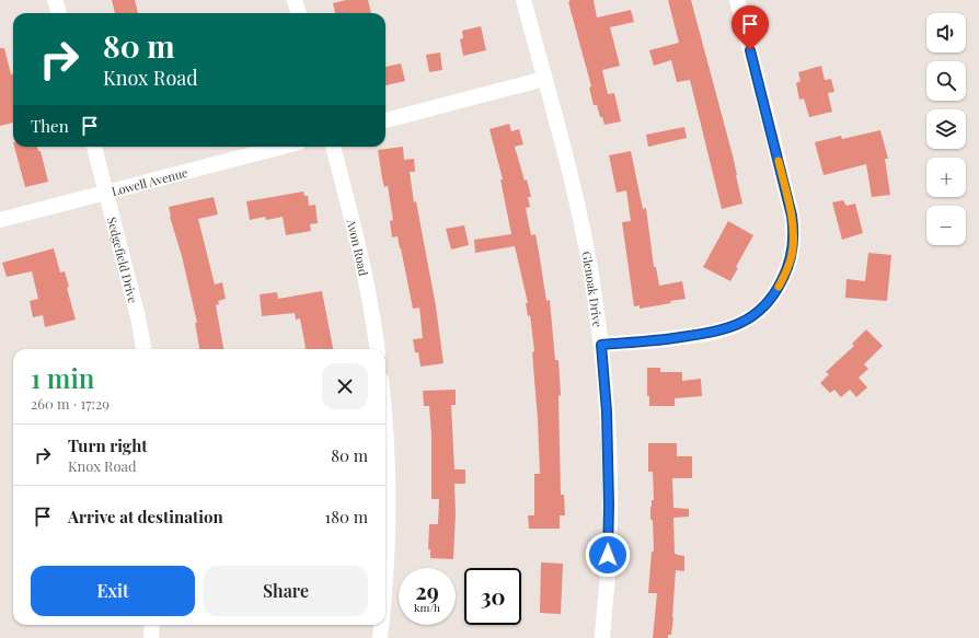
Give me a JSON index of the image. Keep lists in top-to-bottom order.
{
  "streets": {
    "street": [
      "Lowell Avenue",
      "Avon Road",
      "Sedgefield Drive",
      "Glenoak Drive"
    ]
  },
  "crossings": [
    ["Lowell Avenue", "Sedgefield Drive"]
  ],
  "page": {
    "map_buttons": ["+", "−"],
    "turn": ["80 m", "Knox Road"],
    "then": "Then",
    "heading": ["1 min", "260 m · 17:29"],
    "list": [
      {
        "name": "Turn right",
        "note": "Knox Road",
        "value": "80 m"
      },
      {
        "name": "Arrive at destination",
        "value": "180 m"
      }
    ],
    "buttons": ["Exit", "Share"],
    "speed": "29 km/h",
    "limit": "30"
  }
}
